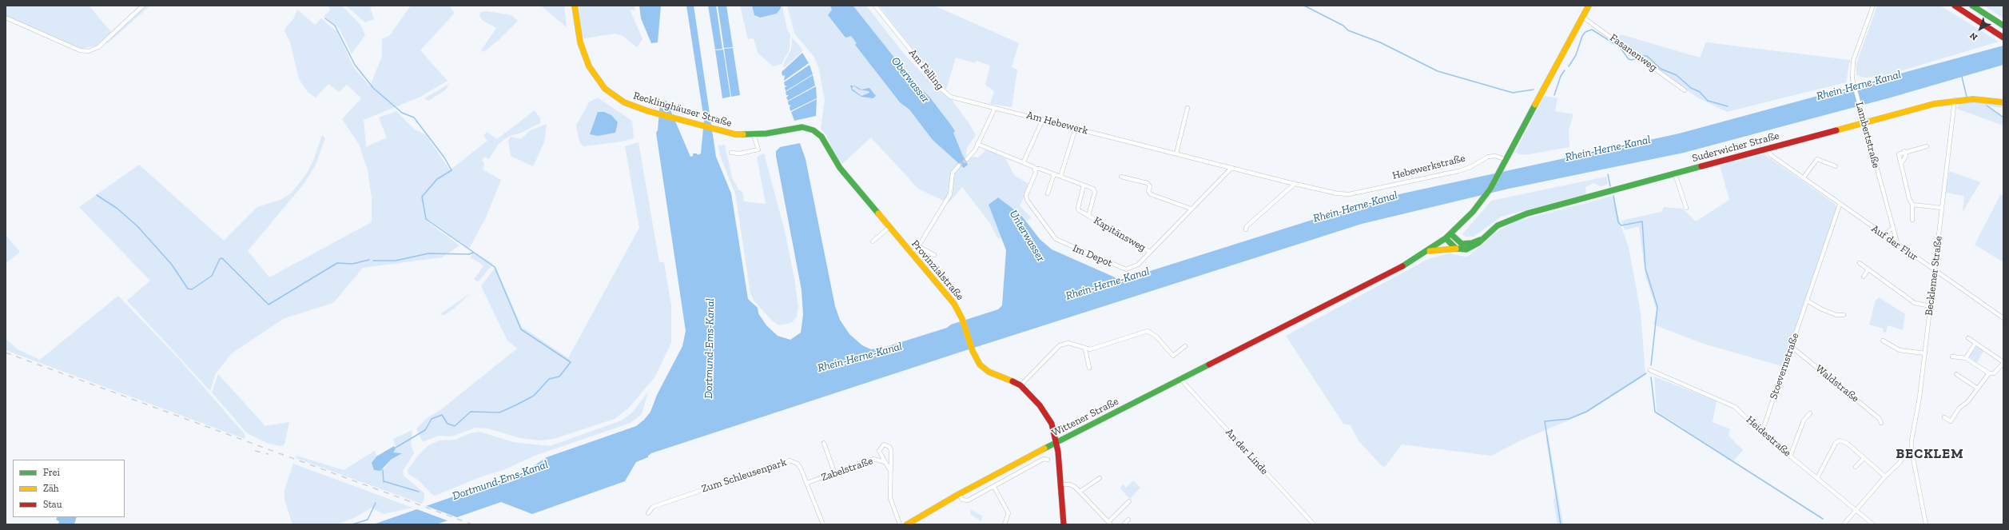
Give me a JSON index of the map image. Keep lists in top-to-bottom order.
{
  "streets": {
    "main road": [
      "Recklinghäuser Straße",
      "Suderwicher Straße",
      "Provinzialstraße",
      "Wittener Straße"
    ],
    "street": [
      "Fasanenweg",
      "Am Felling",
      "Am Hebewerk",
      "Lambertstraße",
      "Hebewerkstraße",
      "Kapitänsweg",
      "Auf der Flur",
      "Im Depot",
      "Becklemer Straße",
      "Stoevernstraße",
      "Waldstraße",
      "Heidestraße",
      "An der Linde",
      "Zabelstraße",
      "Zum Schleusenpark"
    ]
  },
  "crossings": [
    ["Am Felling", "Am Hebewerk"],
    ["Recklinghäuser Straße", "Provinzialstraße"],
    ["Am Hebewerk", "Hebewerkstraße"],
    ["Am Hebewerk", "Im Depot"],
    ["Lambertstraße", "Auf der Flur"],
    ["Suderwicher Straße", "Auf der Flur"],
    ["Suderwicher Straße", "Becklemer Straße"],
    ["Suderwicher Straße", "Wittener Straße"],
    ["Hebewerkstraße", "Im Depot"],
    ["Hebewerkstraße", "Wittener Straße"],
    ["Kapitänsweg", "Im Depot"],
    ["Auf der Flur", "Becklemer Straße"],
    ["Auf der Flur", "Stoevernstraße"],
    ["Provinzialstraße", "Wittener Straße"],
    ["Stoevernstraße", "Waldstraße"],
    ["Stoevernstraße", "Heidestraße"],
    ["Wittener Straße", "An der Linde"],
    ["Zabelstraße", "Zum Schleusenpark"]
  ],
  "districts": ["BECKLEM"],
  "water": [
    "Oberwasser",
    "Rhein-Herne-Kanal",
    "Unterwasser",
    "Dortmund-Ems-Kanal"
  ],
  "legend": ["Frei", "Zäh", "Stau"],
  "north": "bottom left"
}
